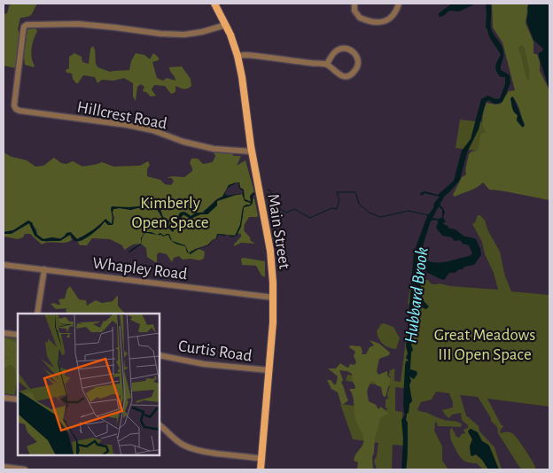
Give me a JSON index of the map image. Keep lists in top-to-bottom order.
{
  "streets": {
    "main road": ["Main Street"],
    "street": ["Hillcrest Road", "Whapley Road", "Curtis Road"]
  },
  "crossings": [
    ["Hillcrest Road", "Main Street"],
    ["Main Street", "Whapley Road"],
    ["Main Street", "Curtis Road"]
  ],
  "water": ["Hubbard Brook"],
  "parks": ["Kimberly Open Space", "Great Meadows III Open Space"]
}
